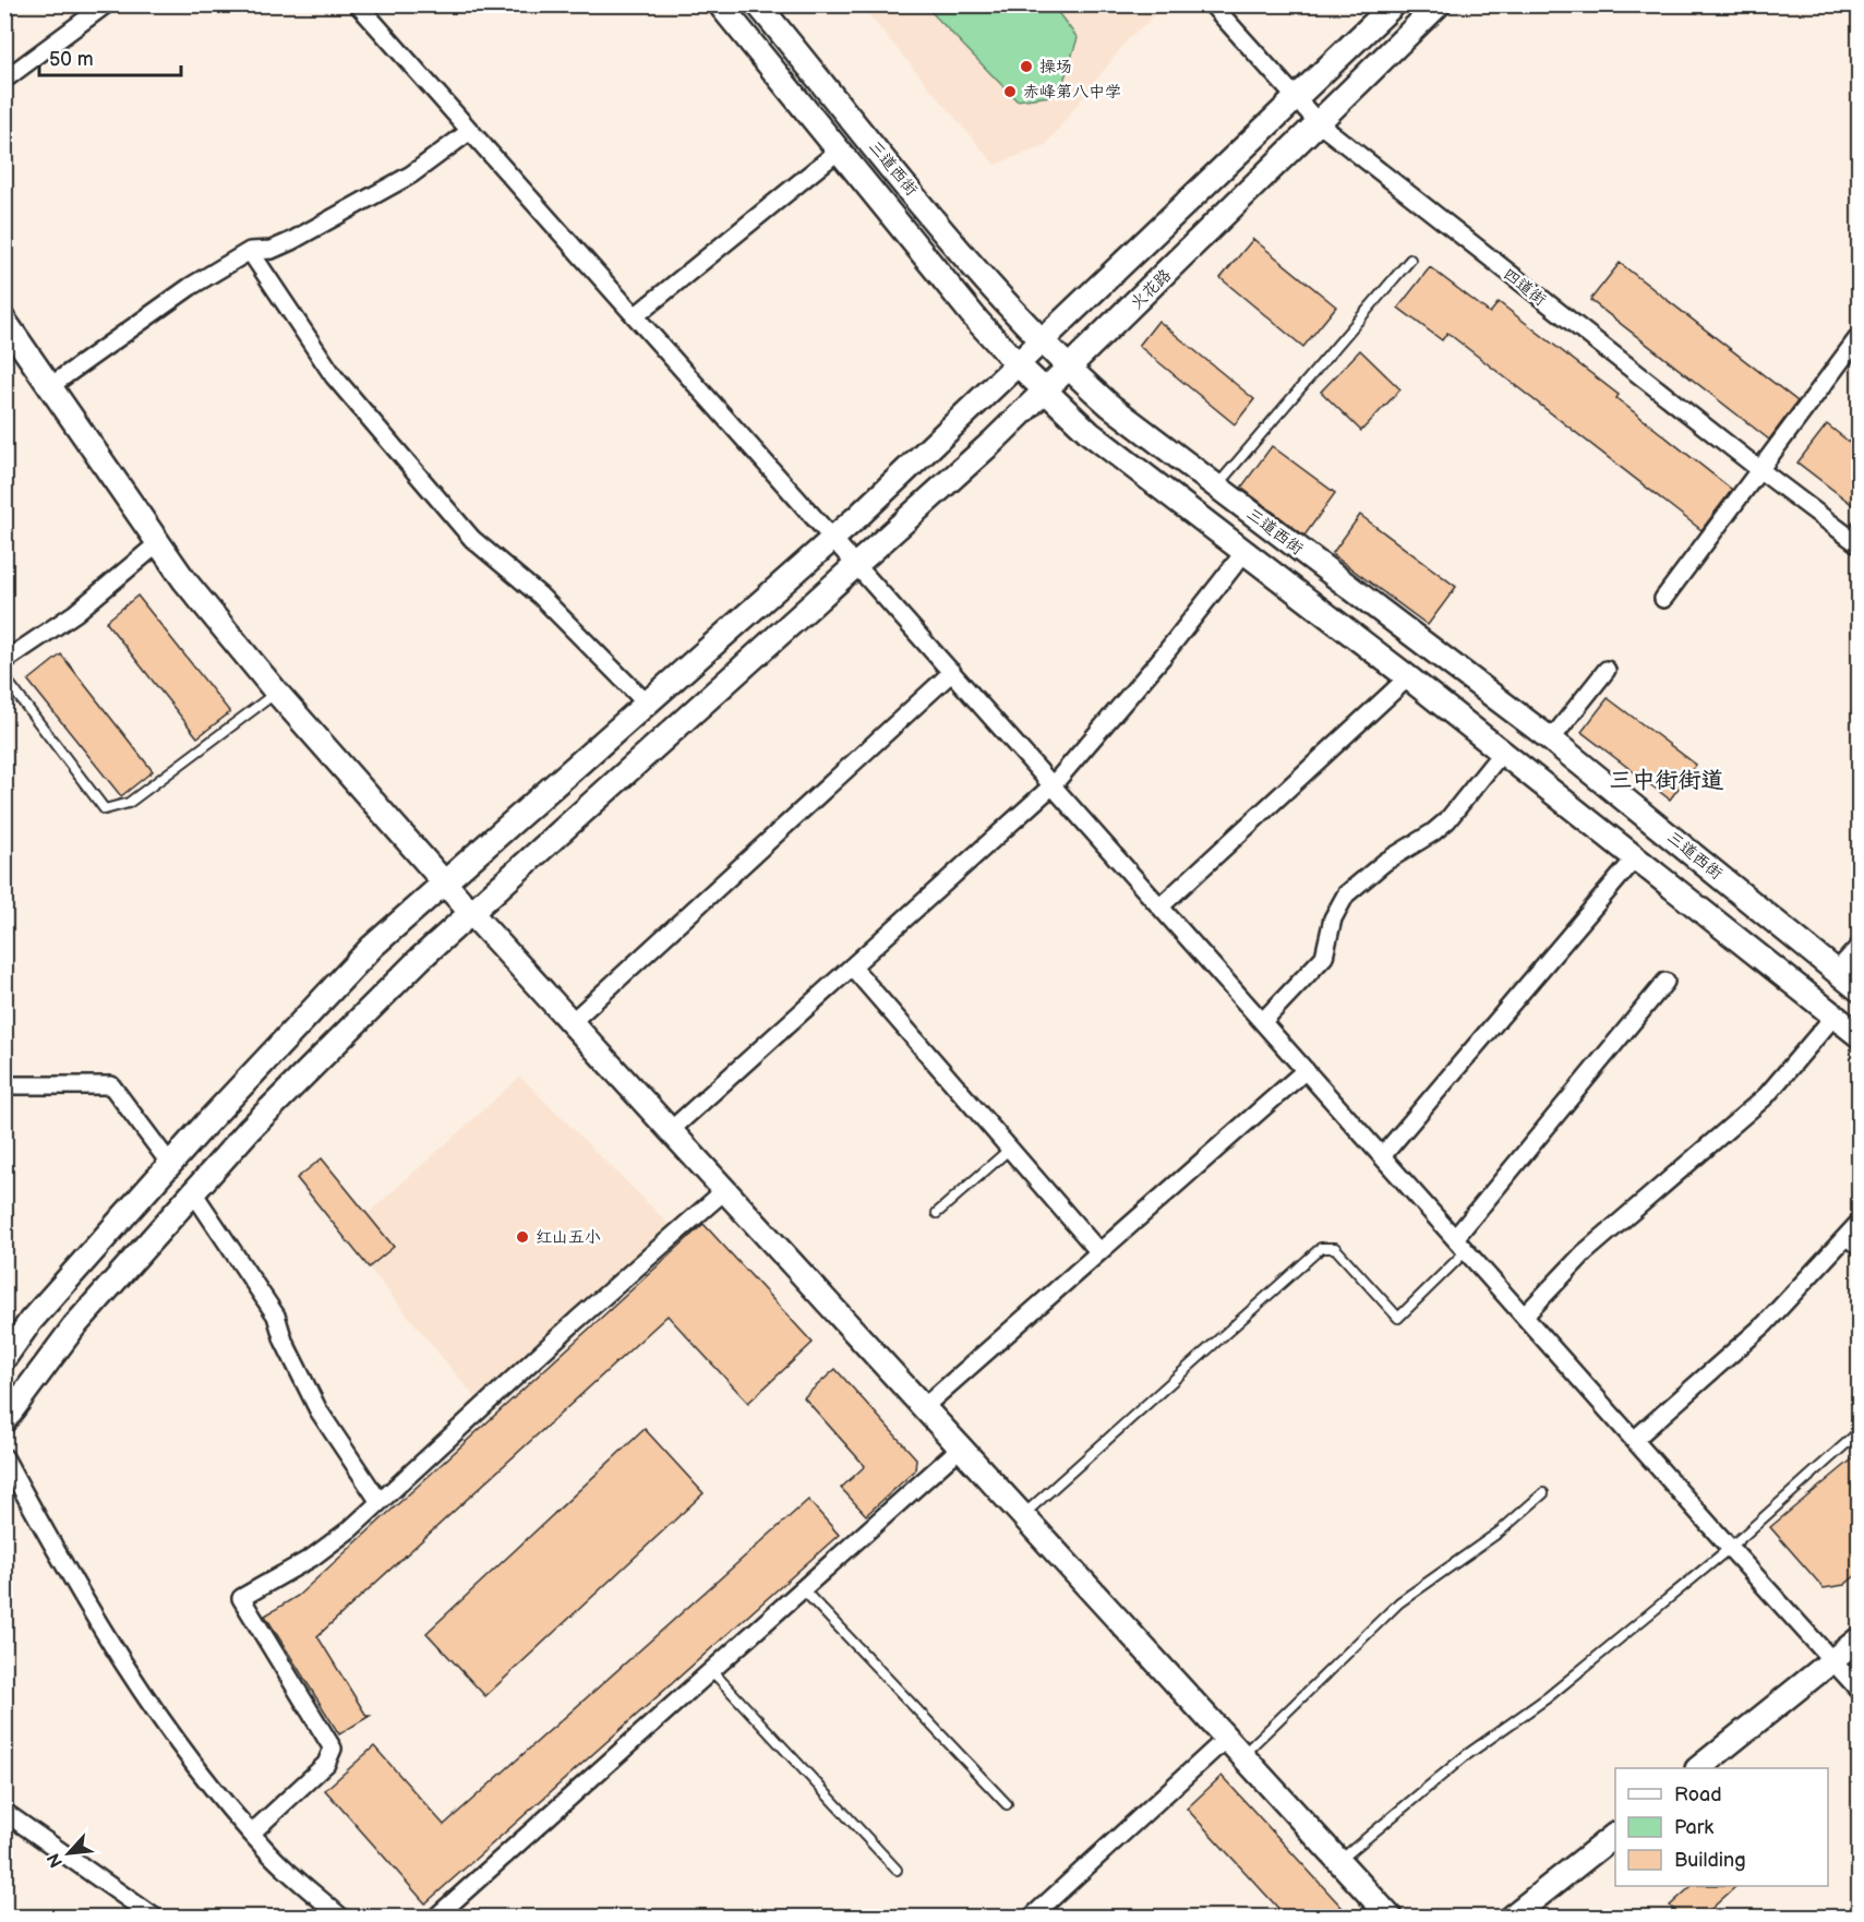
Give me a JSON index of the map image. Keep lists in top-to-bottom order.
{
  "streets": {
    "street": ["三道西街", "四道街", "火花路"]
  },
  "crossings": [
    ["三道西街", "火花路"],
    ["四道街", "火花路"]
  ],
  "districts": ["三中街街道"],
  "places": ["操场", "赤峰第八中学", "红山五小"],
  "legend": ["Road", "Park", "Building"],
  "scale_bar": "50 m",
  "north": "bottom left"
}
